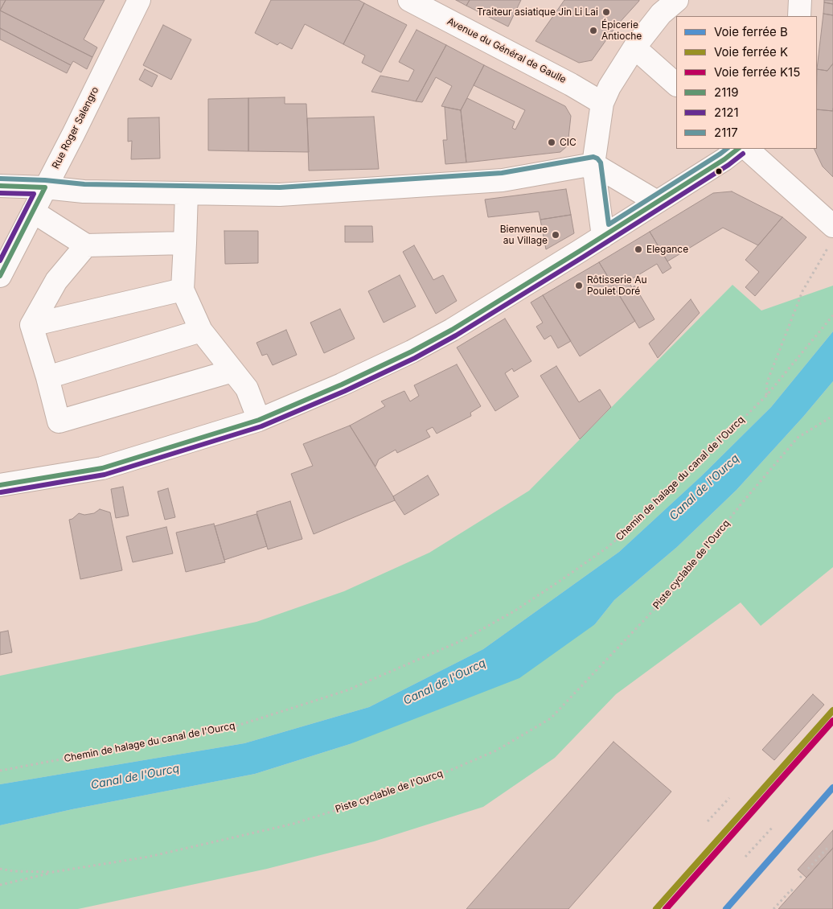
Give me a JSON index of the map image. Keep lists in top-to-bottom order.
{
  "streets": {
    "street": ["Avenue du Général de Gaulle", "Rue Roger Salengro"],
    "path": ["Chemin de halage du canal de l'Ourcq", "Piste cyclable de l'Ourcq"]
  },
  "water": ["Canal de l'Ourcq"],
  "places": [
    "Traiteur asiatique Jin Li Lai",
    "Épicerie Antioche",
    "CIC",
    "Bienvenue au Village",
    "Elegance",
    "Rôtisserie Au Poulet Doré"
  ],
  "lines": [
    "transit line 2119",
    "transit line 2117",
    "transit line 2121",
    "rail line K",
    "rail line K15",
    "rail line B"
  ],
  "legend": [
    "Voie ferrée B",
    "Voie ferrée K",
    "Voie ferrée K15",
    "2119",
    "2121",
    "2117"
  ]
}
